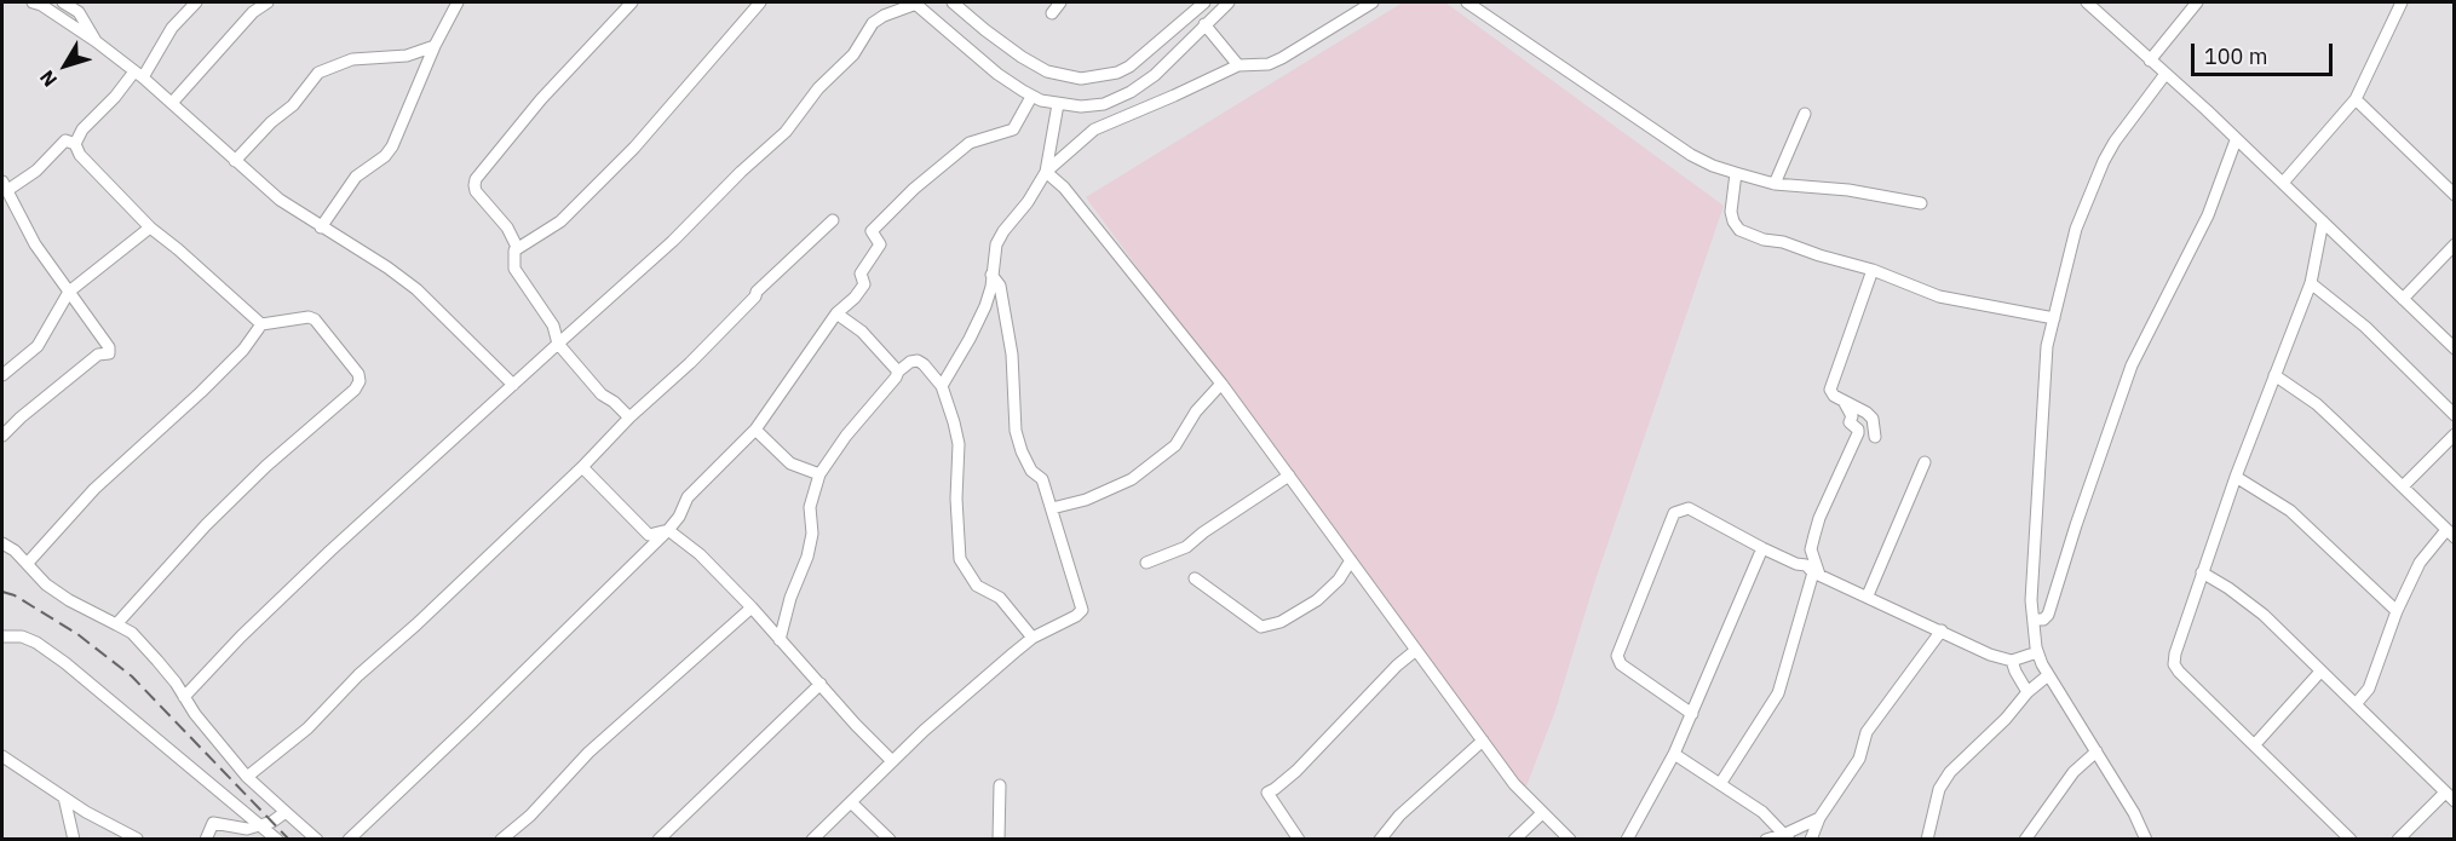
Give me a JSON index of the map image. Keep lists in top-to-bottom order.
{
  "scale_bar": "100 m",
  "north": "bottom left"
}
